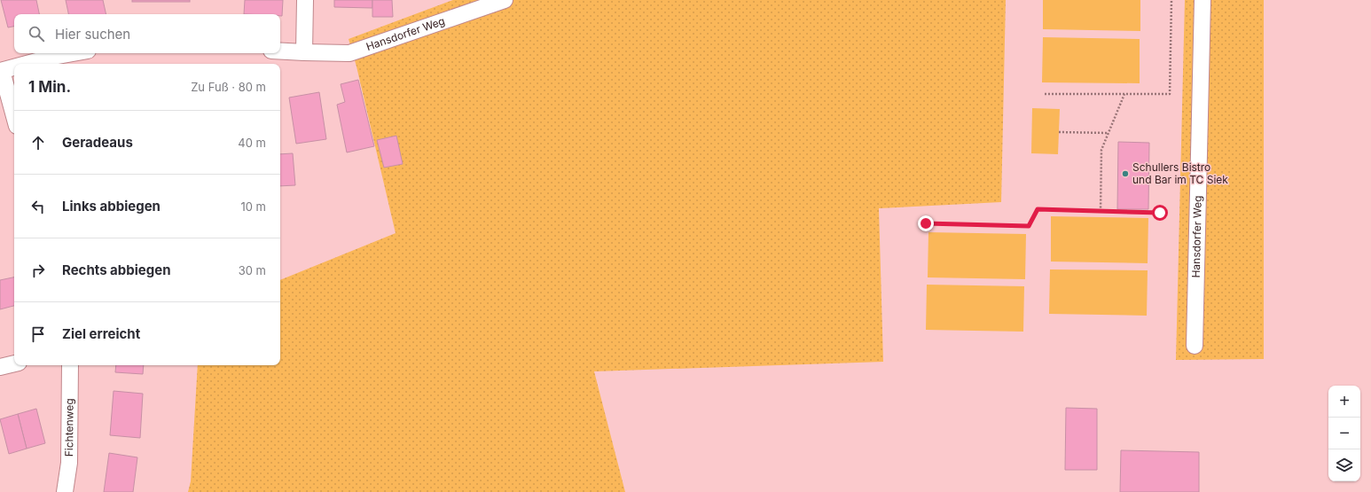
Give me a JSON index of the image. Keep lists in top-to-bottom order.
{
  "streets": {
    "street": ["Hansdorfer Weg", "Fichtenweg"]
  },
  "places": ["Schullers Bistro und Bar im TC Siek"],
  "page": {
    "search": "Hier suchen",
    "heading": ["1 Min.", "Zu Fuß · 80 m"],
    "list": [
      ["Geradeaus", "40 m"],
      ["Links abbiegen", "10 m"],
      ["Rechts abbiegen", "30 m"],
      "Ziel erreicht"
    ],
    "map_buttons": ["+", "−"]
  }
}
